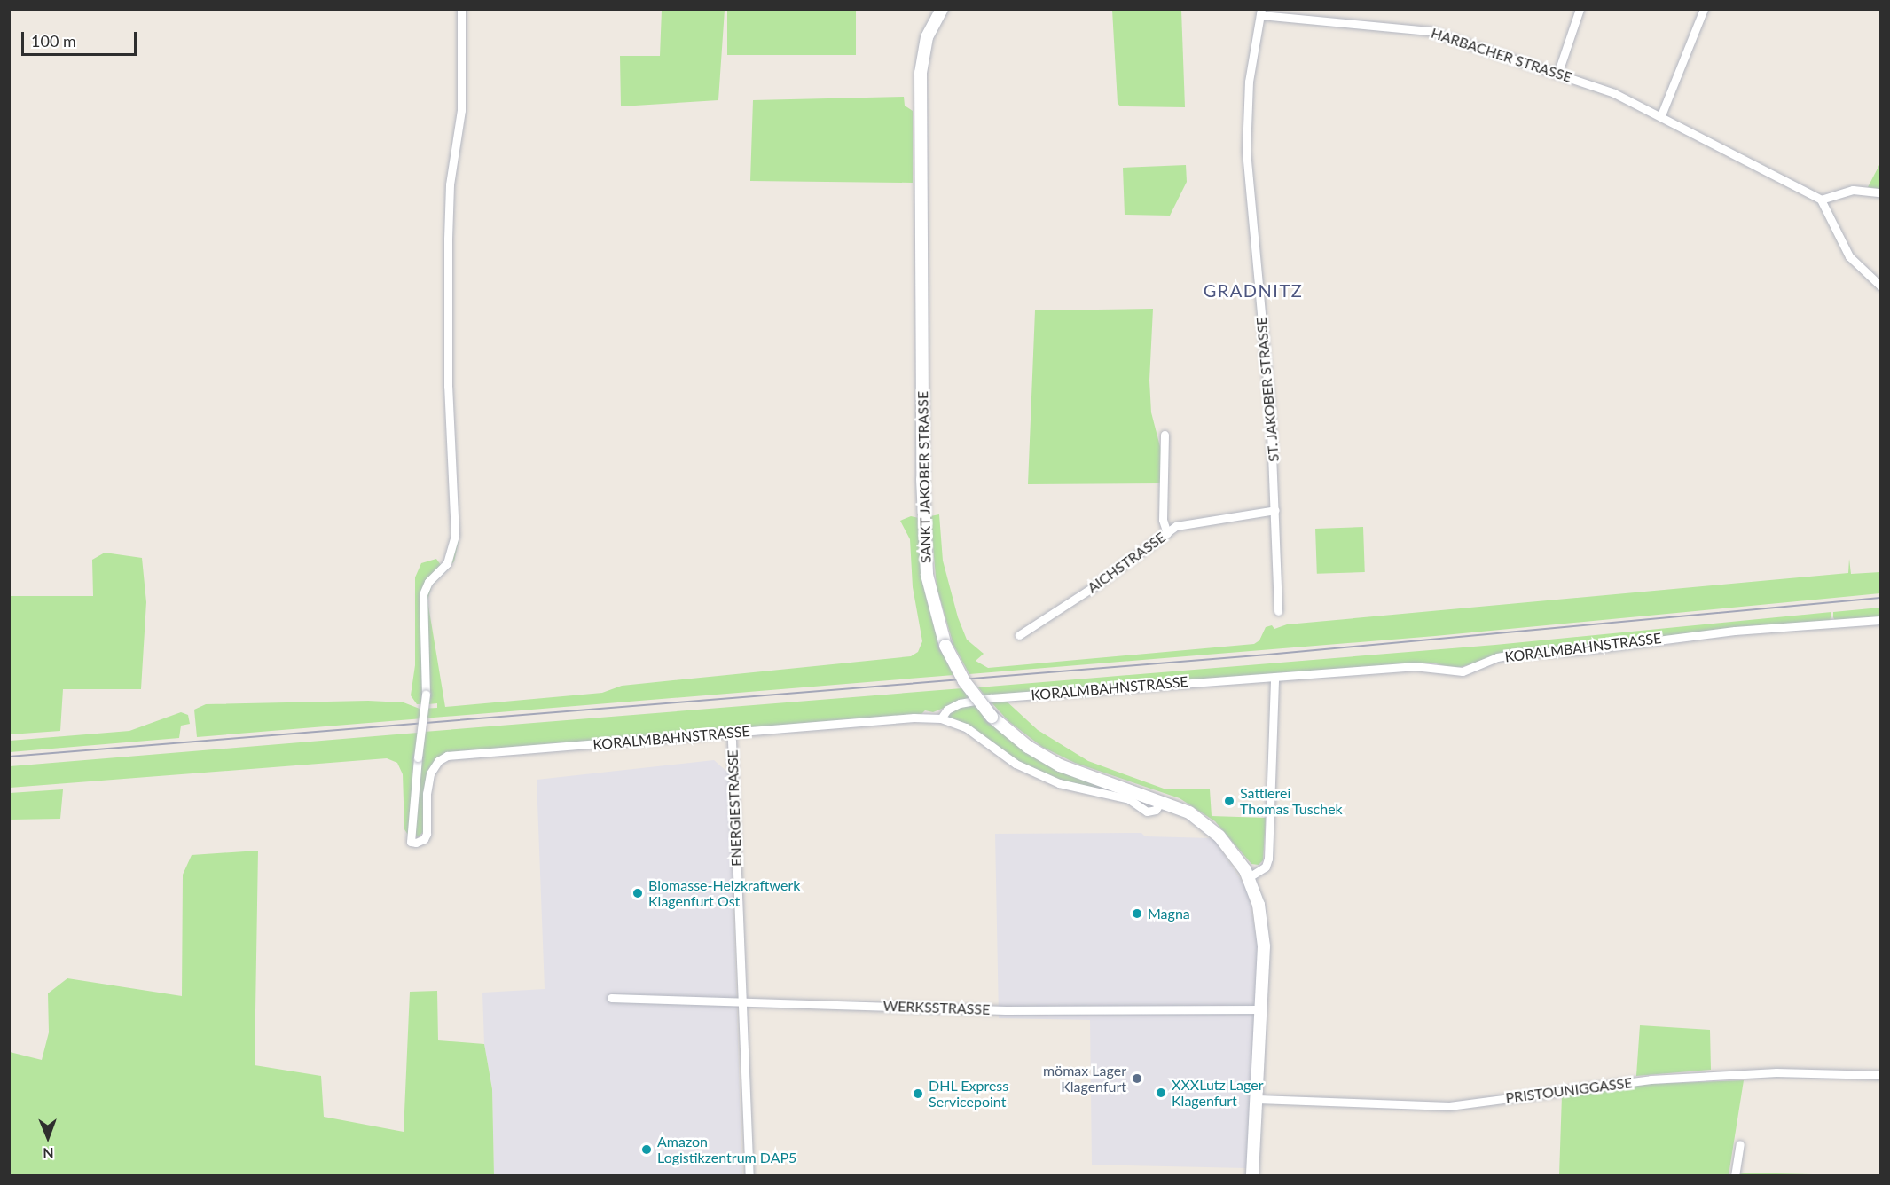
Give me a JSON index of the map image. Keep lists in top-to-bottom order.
{
  "streets": {
    "main road": ["SANKT JAKOBER STRASSE"],
    "street": [
      "HARBACHER STRASSE",
      "ST. JAKOBER STRASSE",
      "AICHSTRASSE",
      "KORALMBAHNSTRASSE",
      "ENERGIESTRASSE",
      "WERKSSTRASSE",
      "PRISTOUNIGGASSE"
    ]
  },
  "crossings": [
    ["HARBACHER STRASSE", "ST. JAKOBER STRASSE"],
    ["ST. JAKOBER STRASSE", "AICHSTRASSE"],
    ["ENERGIESTRASSE", "WERKSSTRASSE"]
  ],
  "districts": ["GRADNITZ"],
  "places": [
    "Sattlerei Thomas Tuschek",
    "Biomasse-Heizkraftwerk Klagenfurt Ost",
    "Magna",
    "mömax Lager Klagenfurt",
    "XXXLutz Lager Klagenfurt",
    "DHL Express Servicepoint",
    "Amazon Logistikzentrum DAP5"
  ],
  "scale_bar": "100 m",
  "north": "bottom"
}
